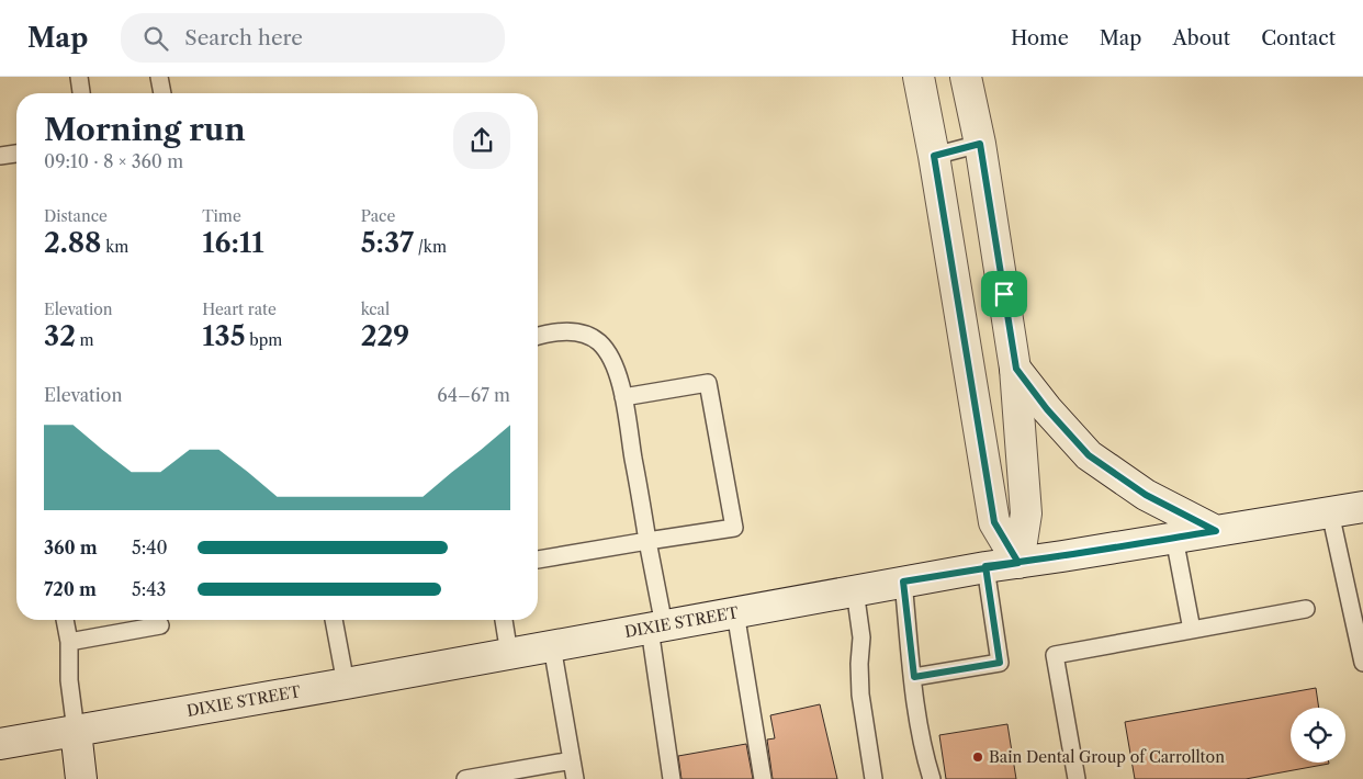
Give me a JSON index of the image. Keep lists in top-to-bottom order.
{
  "streets": {
    "street": ["DIXIE STREET"]
  },
  "places": ["Bain Dental Group of Carrollton"],
  "page": {
    "header": "Map",
    "search": "Search here",
    "nav": [
      "Home",
      "Map",
      "About",
      "Contact"
    ],
    "heading": ["Morning run", "09:10 · 8 × 360 m"],
    "stats": [
      ["Distance", "2.88 km"],
      ["Time", "16:11"],
      ["Pace", "5:37 /km"],
      ["Elevation", "32 m"],
      ["Heart rate", "135 bpm"],
      ["kcal", "229"]
    ],
    "chart": ["Elevation", "64–67 m"],
    "list": [
      {
        "name": "360 m",
        "note": "5:40"
      },
      {
        "name": "720 m",
        "note": "5:43"
      }
    ]
  }
}
